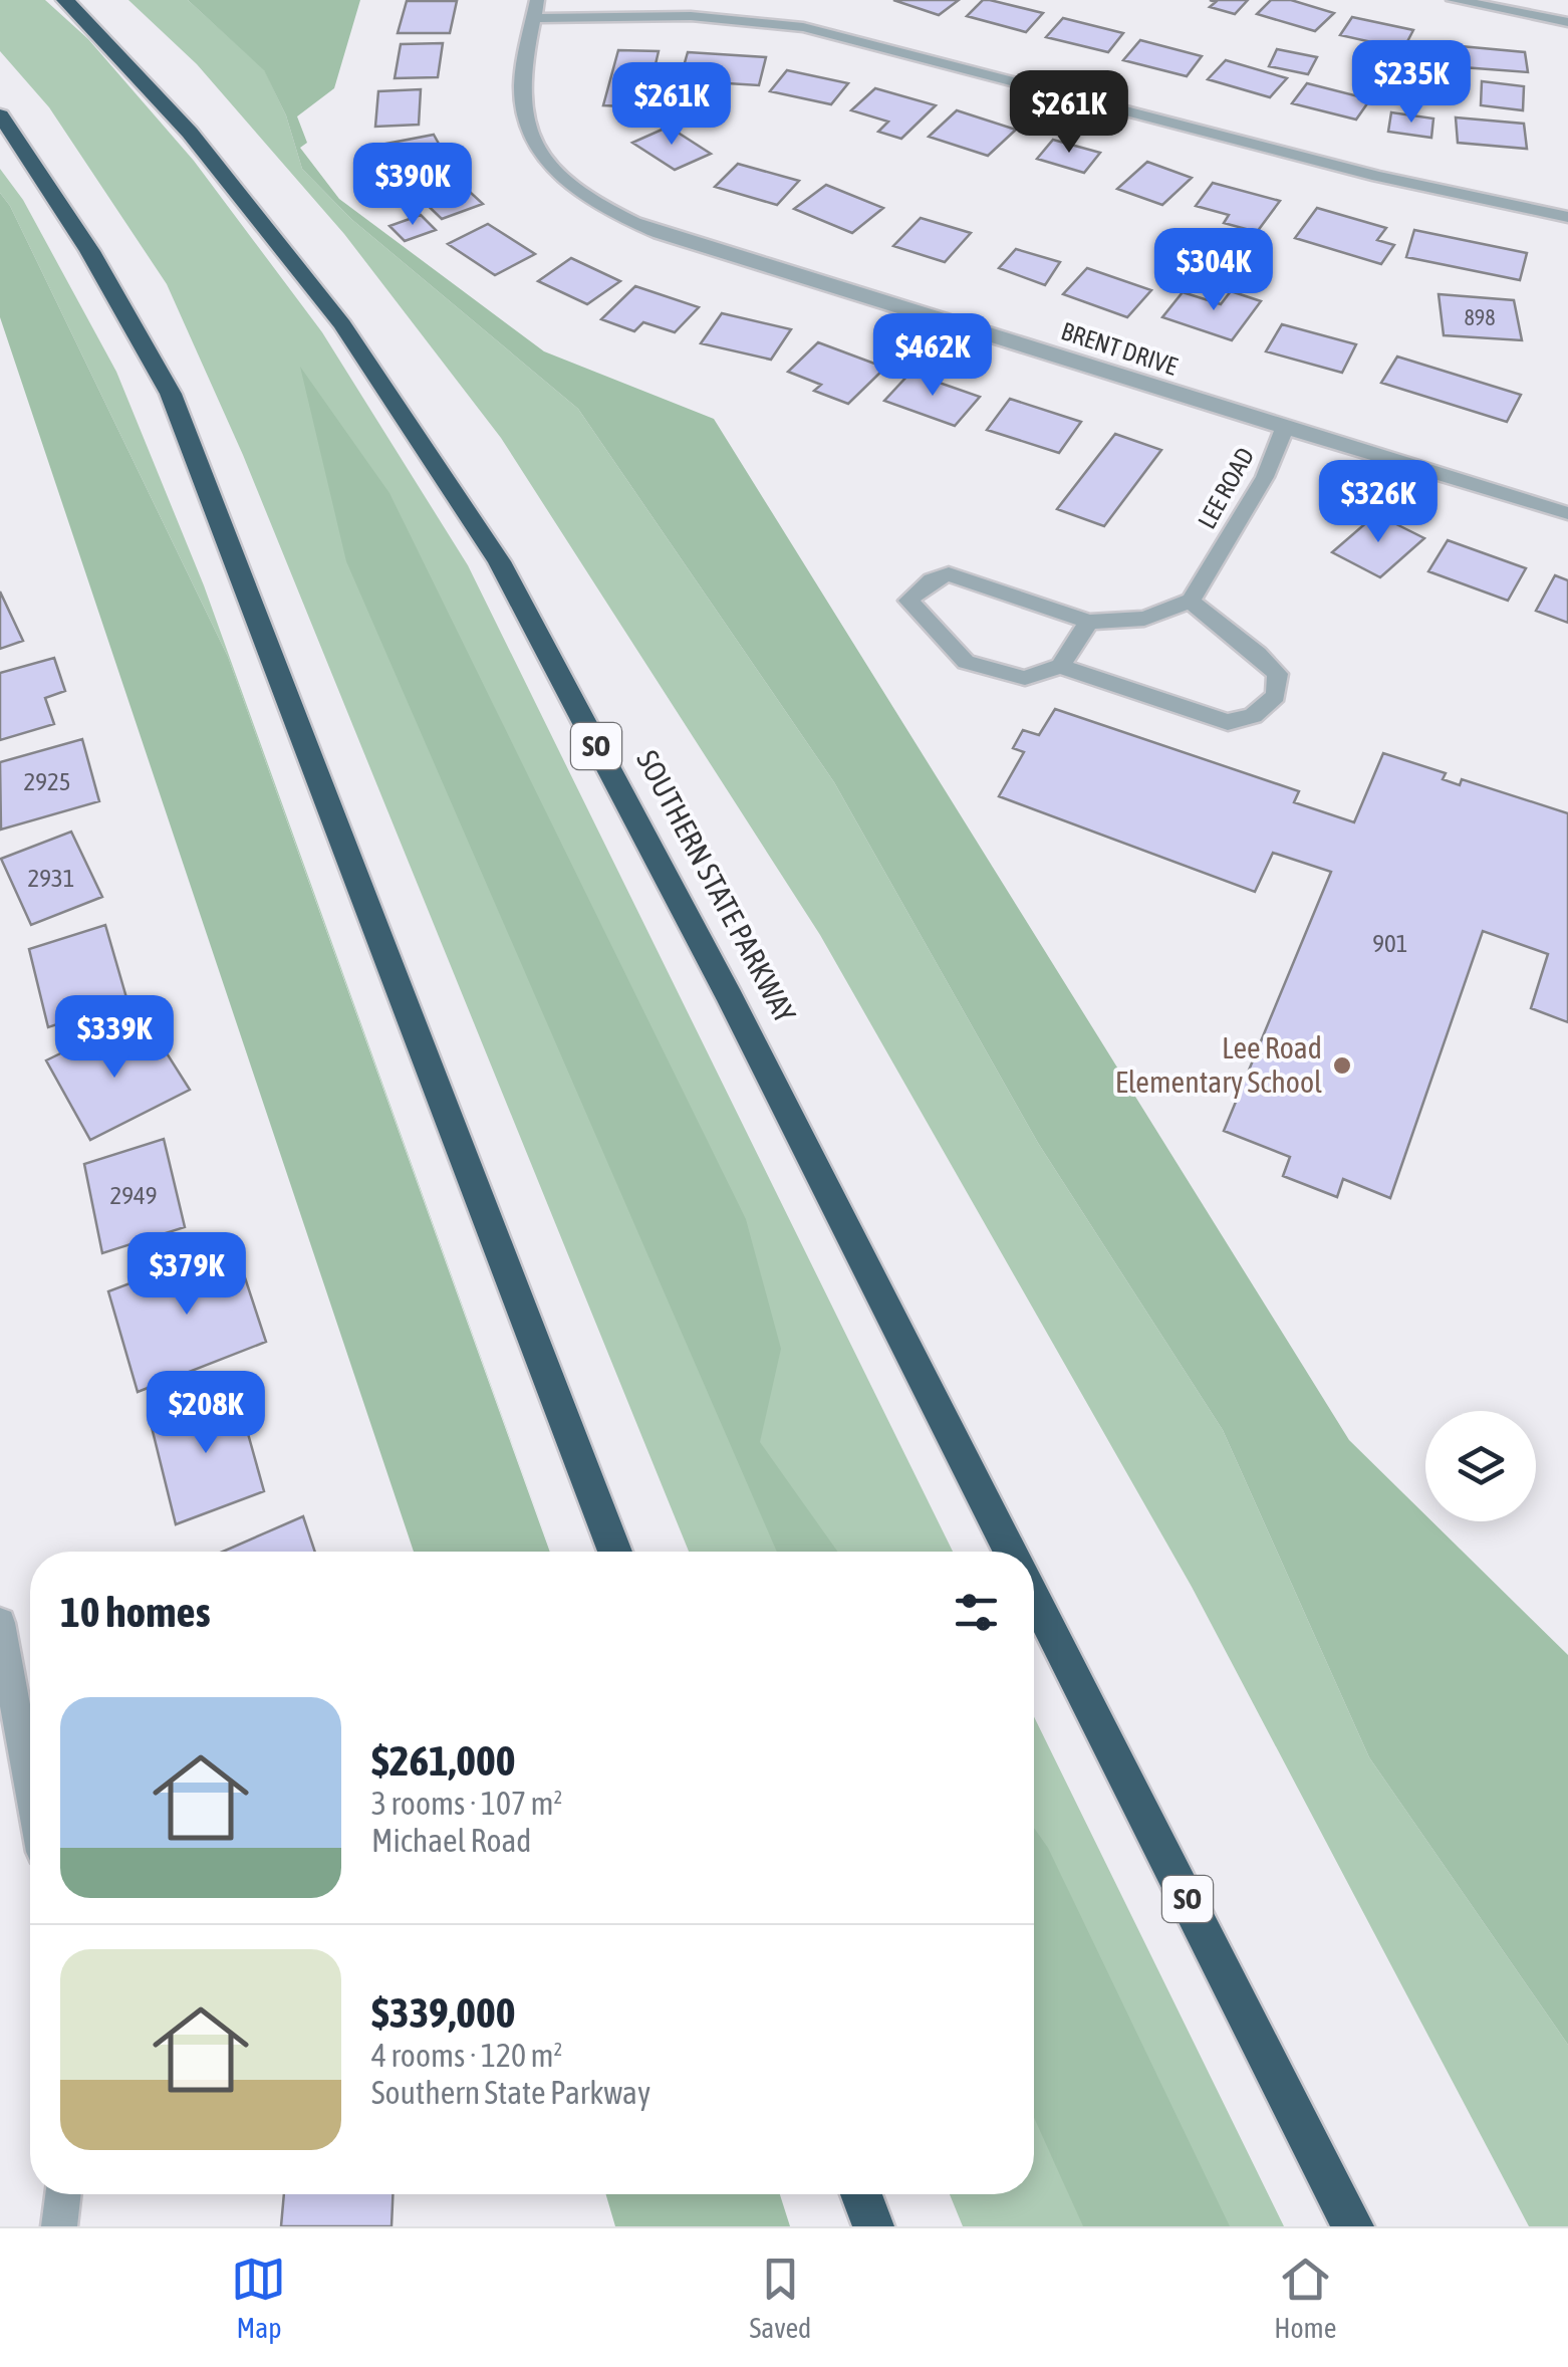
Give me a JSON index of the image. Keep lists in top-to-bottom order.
{
  "streets": {
    "highway": ["SO", "SOUTHERN STATE PARKWAY"],
    "street": ["BRENT DRIVE", "LEE ROAD"]
  },
  "crossings": [
    ["BRENT DRIVE", "LEE ROAD"]
  ],
  "places": ["Lee Road Elementary School"],
  "house_numbers": [
    "898",
    "2925",
    "2931",
    "901",
    "2949"
  ],
  "page": {
    "price": [
      "$235K",
      "$261K",
      "$261K",
      "$390K",
      "$304K",
      "$462K",
      "$326K",
      "$339K",
      "$379K",
      "$208K"
    ],
    "heading": "10 homes",
    "list": [
      {
        "name": "$261,000",
        "note": "3 rooms · 107 m² · Michael Road"
      },
      {
        "name": "$339,000",
        "note": "4 rooms · 120 m² · Southern State Parkway"
      }
    ],
    "tabs": ["Map", "Saved", "Home"]
  }
}
